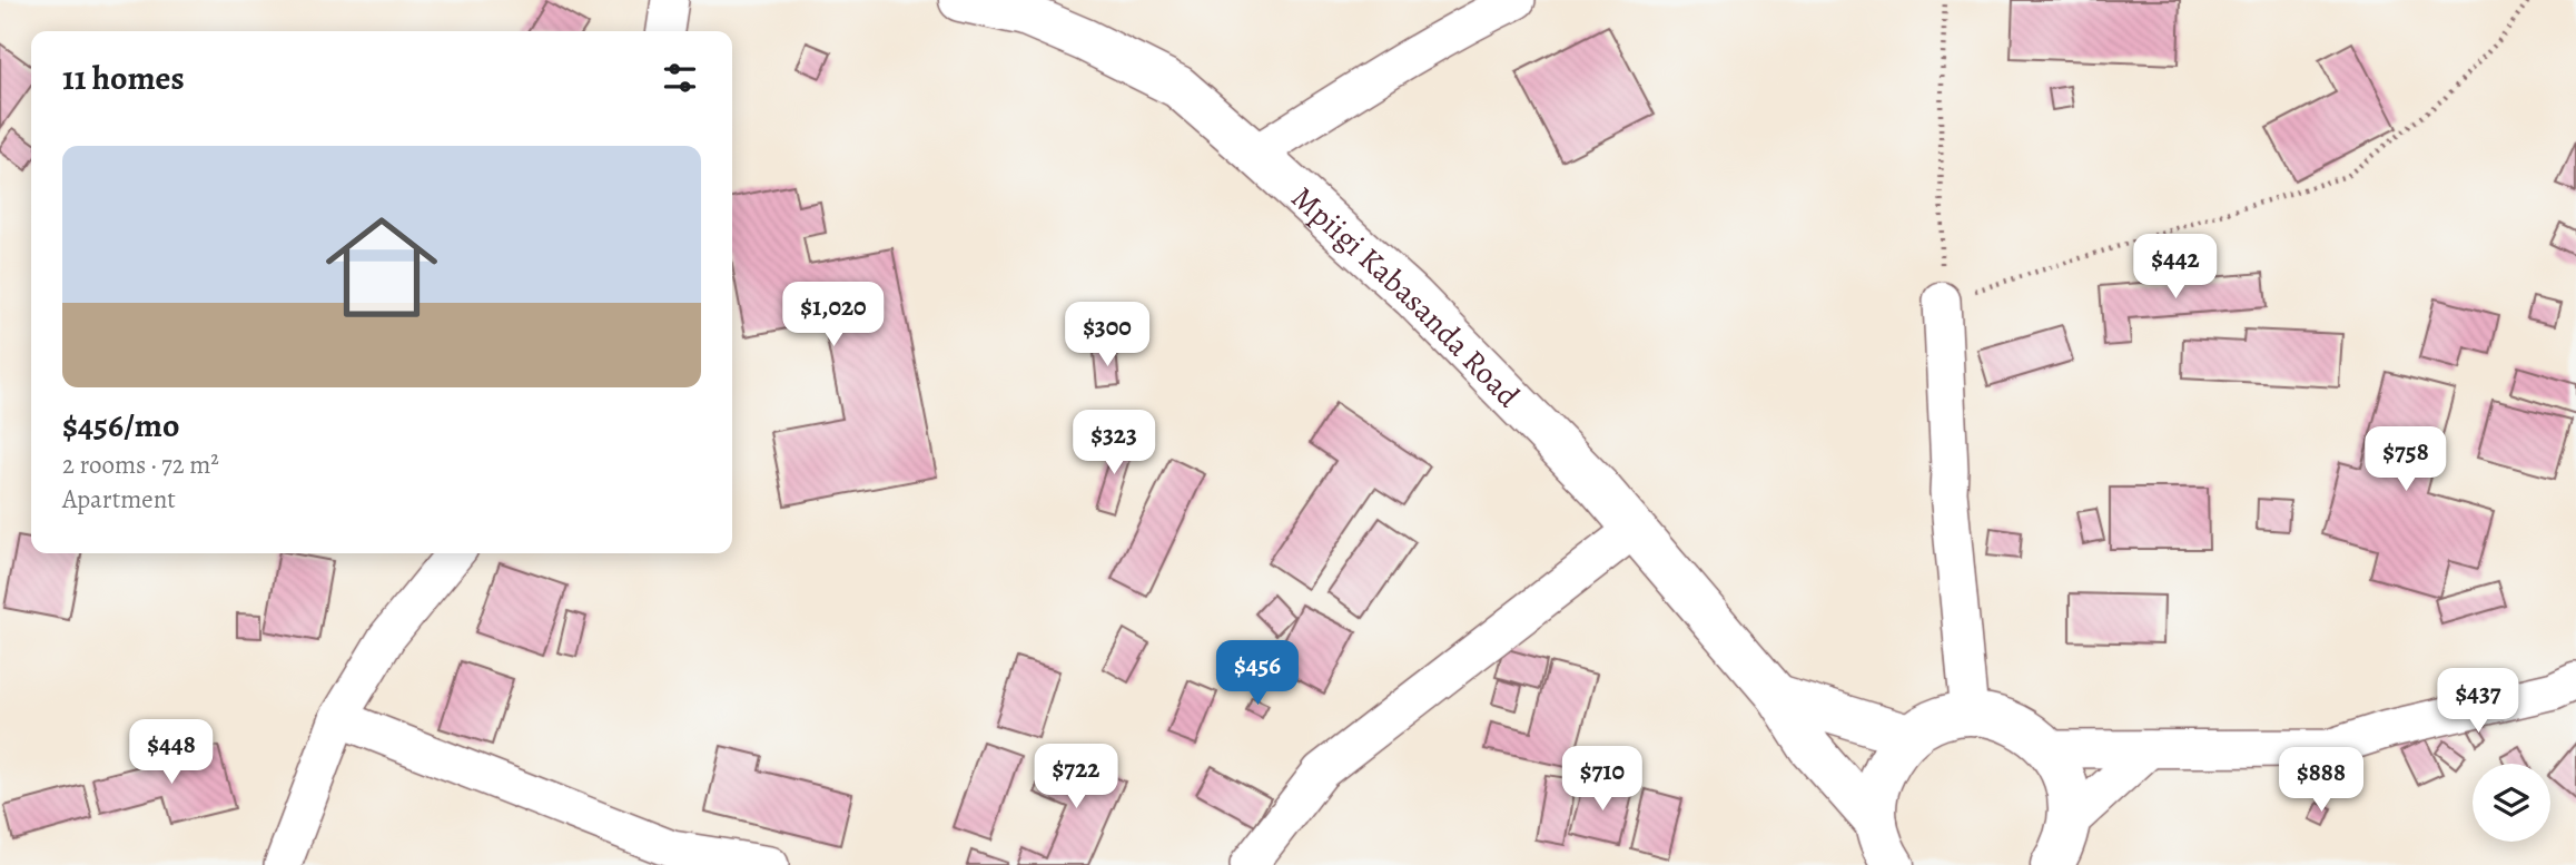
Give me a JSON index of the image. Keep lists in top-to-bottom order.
{
  "streets": {
    "main road": ["Mpiigi Kabasanda Road"]
  },
  "page": {
    "heading": "11 homes",
    "list": [
      {
        "name": "$456/mo",
        "note": "2 rooms · 72 m² · Apartment"
      }
    ],
    "price": [
      "$442",
      "$1,020",
      "$300",
      "$323",
      "$758",
      "$456",
      "$437",
      "$448",
      "$722",
      "$710",
      "$888"
    ]
  }
}
